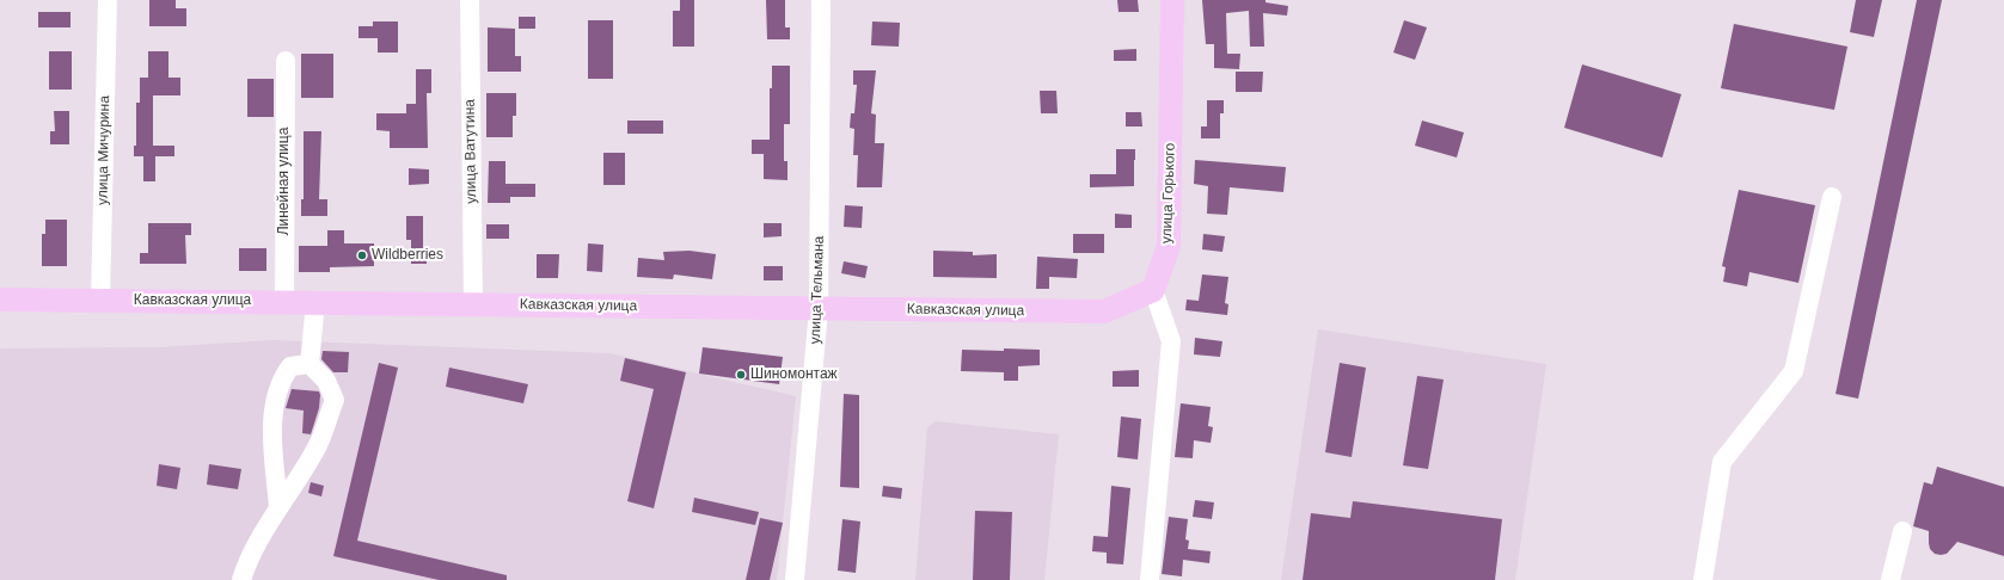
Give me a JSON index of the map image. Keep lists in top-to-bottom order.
{
  "streets": {
    "main road": ["улица Горького", "Кавказская улица"],
    "street": [
      "улица Мичурина",
      "улица Ватутина",
      "Линейная улица",
      "улица Тельмана"
    ]
  },
  "crossings": [
    ["улица Мичурина", "Кавказская улица"],
    ["улица Ватутина", "Кавказская улица"],
    ["Линейная улица", "Кавказская улица"],
    ["улица Горького", "Кавказская улица"],
    ["улица Тельмана", "Кавказская улица"]
  ],
  "places": ["Wildberries", "Шиномонтаж"]
}
